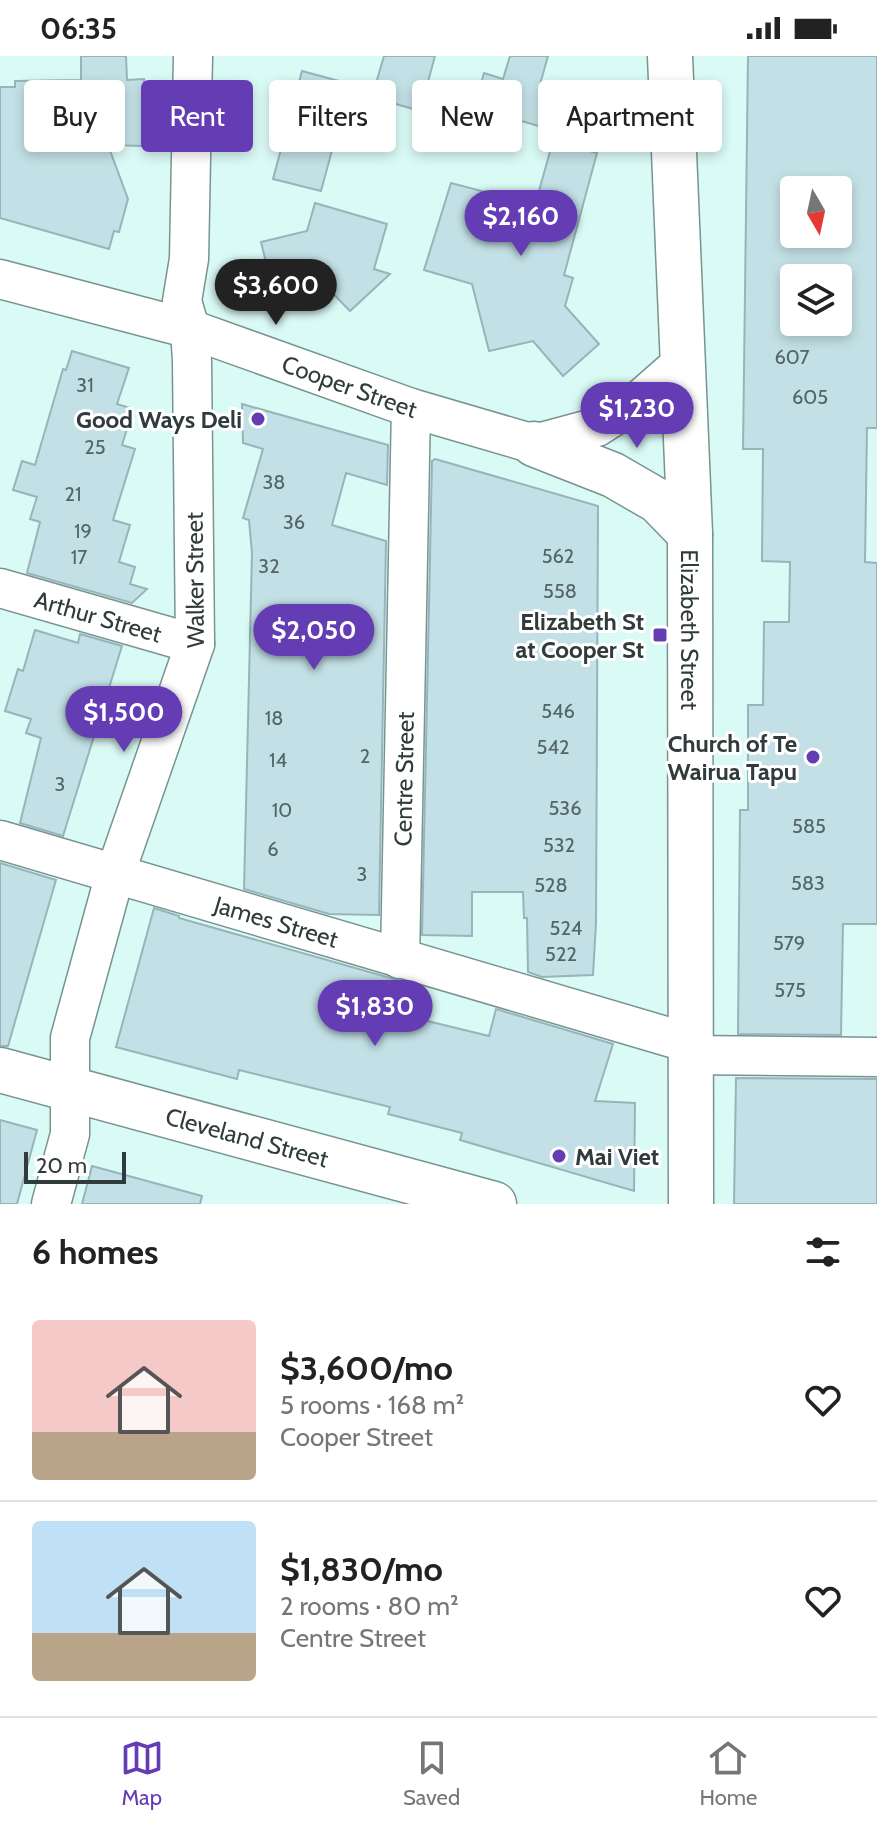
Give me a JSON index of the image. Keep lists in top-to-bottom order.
{
  "streets": {
    "main road": ["Elizabeth Street", "Cleveland Street"],
    "street": [
      "Cooper Street",
      "Walker Street",
      "Arthur Street",
      "Centre Street",
      "James Street"
    ]
  },
  "crossings": [
    ["Cooper Street", "Walker Street"],
    ["Cooper Street", "Centre Street"],
    ["Walker Street", "Arthur Street"],
    ["Walker Street", "James Street"],
    ["Walker Street", "Cleveland Street"],
    ["Elizabeth Street", "James Street"],
    ["Centre Street", "James Street"]
  ],
  "places": {
    "other": ["Good Ways Deli", "Church of Te Wairua Tapu", "Mai Viet"],
    "transit": ["Elizabeth St at Cooper St"]
  },
  "house_numbers": [
    "607",
    "31",
    "605",
    "25",
    "38",
    "21",
    "36",
    "19",
    "562",
    "17",
    "32",
    "558",
    "546",
    "18",
    "542",
    "2",
    "14",
    "3",
    "536",
    "10",
    "585",
    "532",
    "6",
    "3",
    "583",
    "528",
    "524",
    "579",
    "522",
    "575"
  ],
  "scale_bar": "20 m",
  "north": "bottom",
  "page": {
    "status": "06:35",
    "chip": [
      "Buy",
      "Rent",
      "Filters",
      "New",
      "Apartment"
    ],
    "price": [
      "$2,160",
      "$3,600",
      "$1,230",
      "$2,050",
      "$1,500",
      "$1,830"
    ],
    "scale": "20 m",
    "heading": "6 homes",
    "list": [
      {
        "name": "$3,600/mo",
        "note": "5 rooms · 168 m² · Cooper Street"
      },
      {
        "name": "$1,830/mo",
        "note": "2 rooms · 80 m² · Centre Street"
      }
    ],
    "tabs": ["Map", "Saved", "Home"]
  }
}
